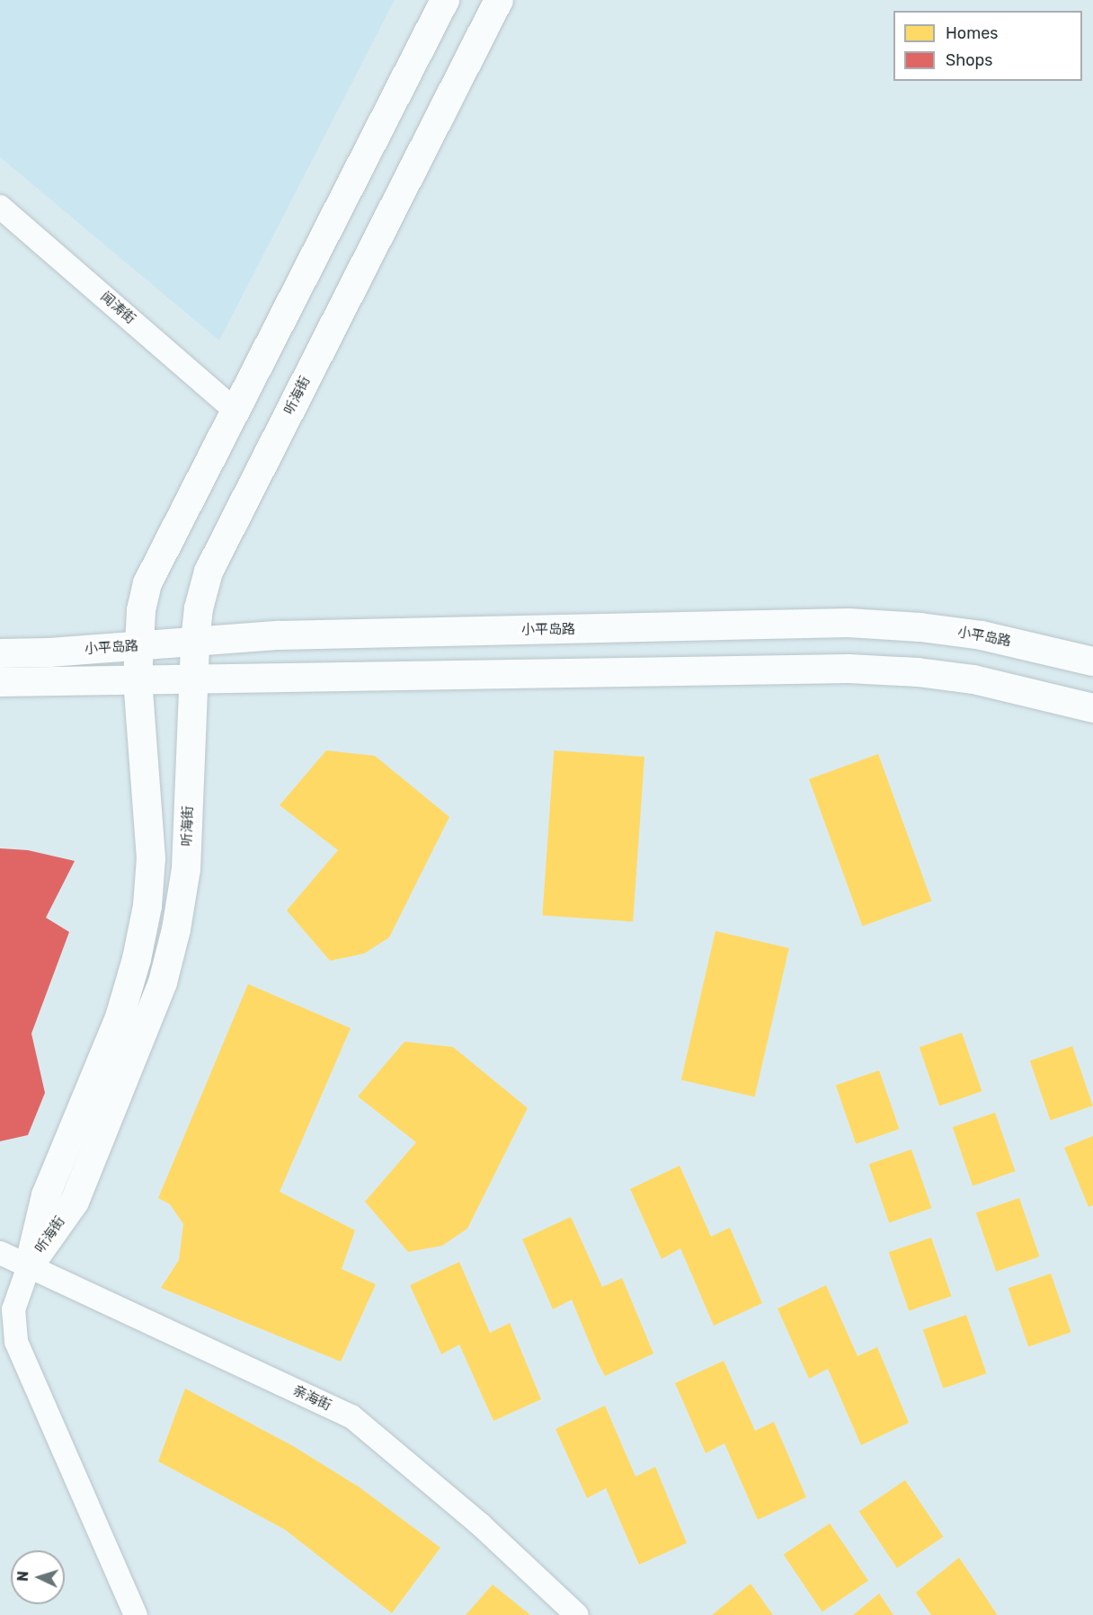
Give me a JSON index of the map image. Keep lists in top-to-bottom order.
{
  "streets": {
    "street": [
      "闻涛街",
      "听海街",
      "小平岛路",
      "亲海街"
    ]
  },
  "crossings": [
    ["闻涛街", "听海街"],
    ["听海街", "小平岛路"],
    ["听海街", "亲海街"]
  ],
  "legend": ["Homes", "Shops"],
  "north": "left"
}
